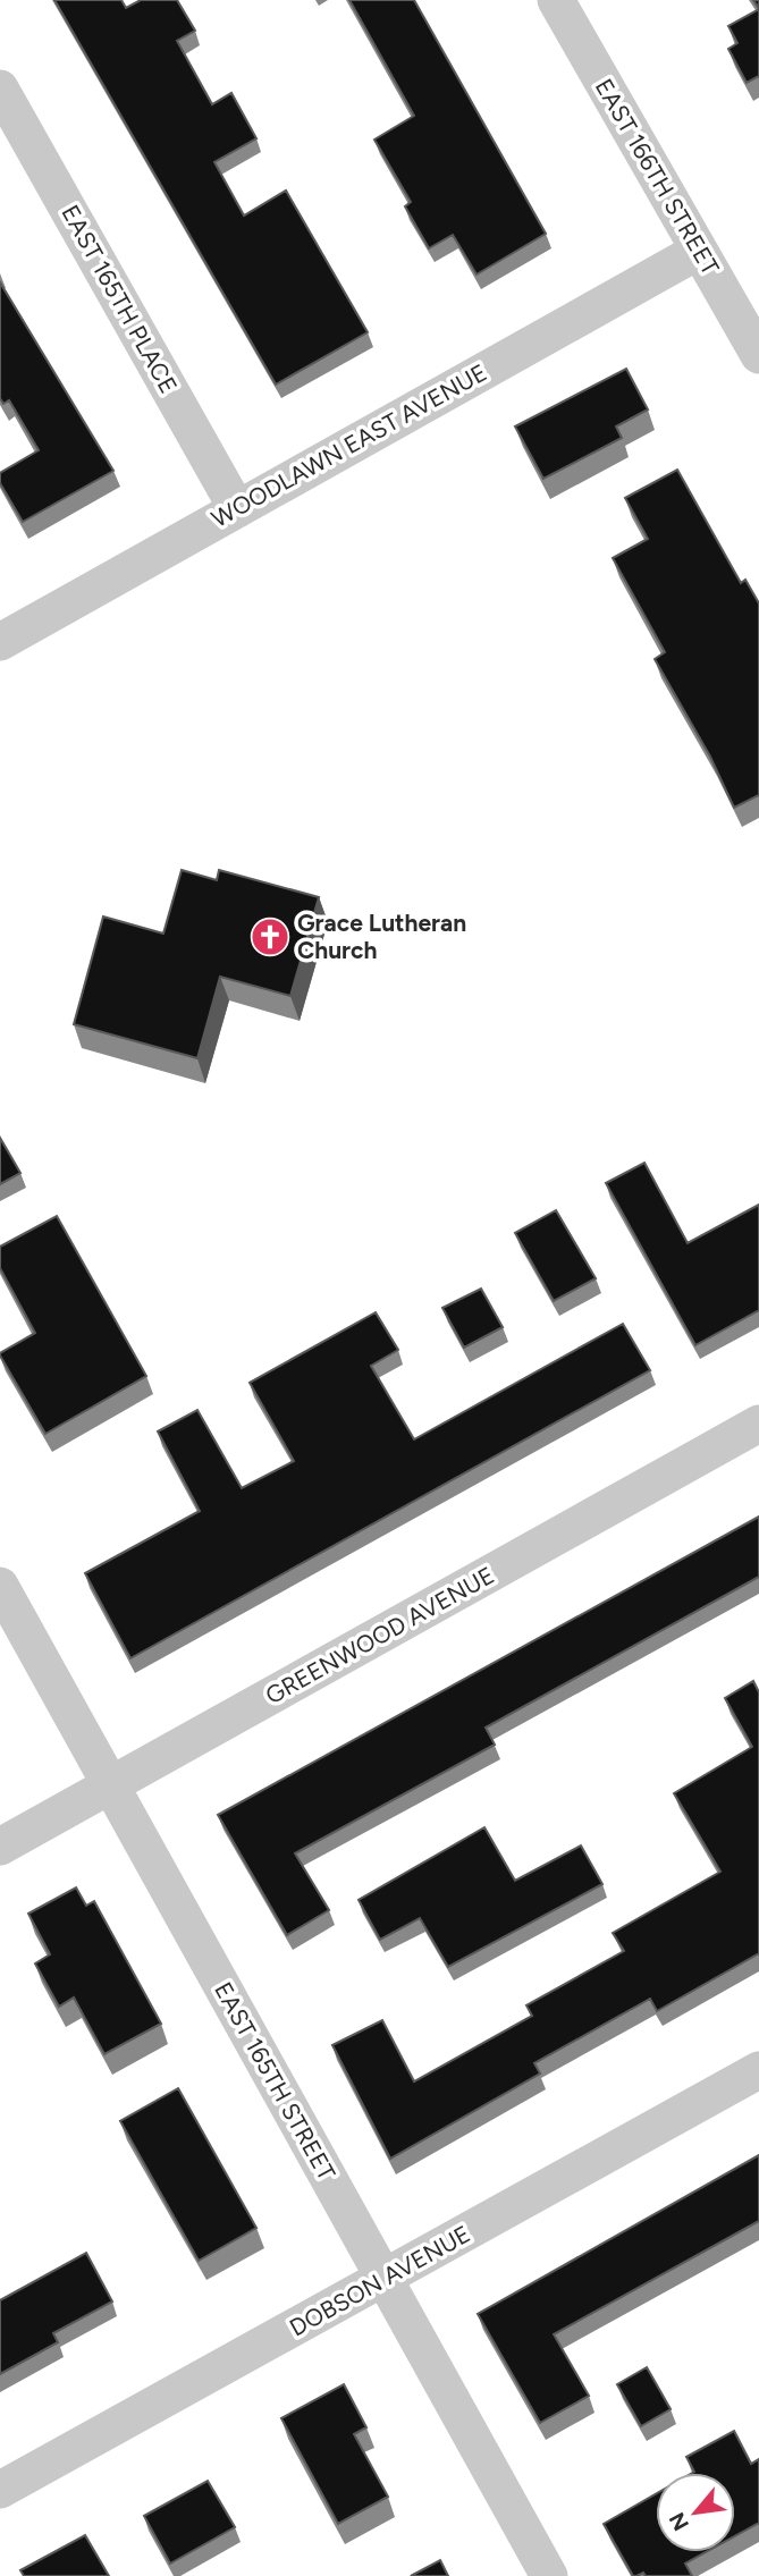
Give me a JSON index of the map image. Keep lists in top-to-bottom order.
{
  "streets": {
    "street": [
      "EAST 166TH STREET",
      "EAST 165TH PLACE",
      "WOODLAWN EAST AVENUE",
      "GREENWOOD AVENUE",
      "EAST 165TH STREET",
      "DOBSON AVENUE"
    ]
  },
  "crossings": [
    ["EAST 166TH STREET", "WOODLAWN EAST AVENUE"],
    ["EAST 165TH PLACE", "WOODLAWN EAST AVENUE"],
    ["GREENWOOD AVENUE", "EAST 165TH STREET"],
    ["EAST 165TH STREET", "DOBSON AVENUE"]
  ],
  "places": {
    "church": ["Grace Lutheran Church"]
  },
  "north": "bottom left"
}
